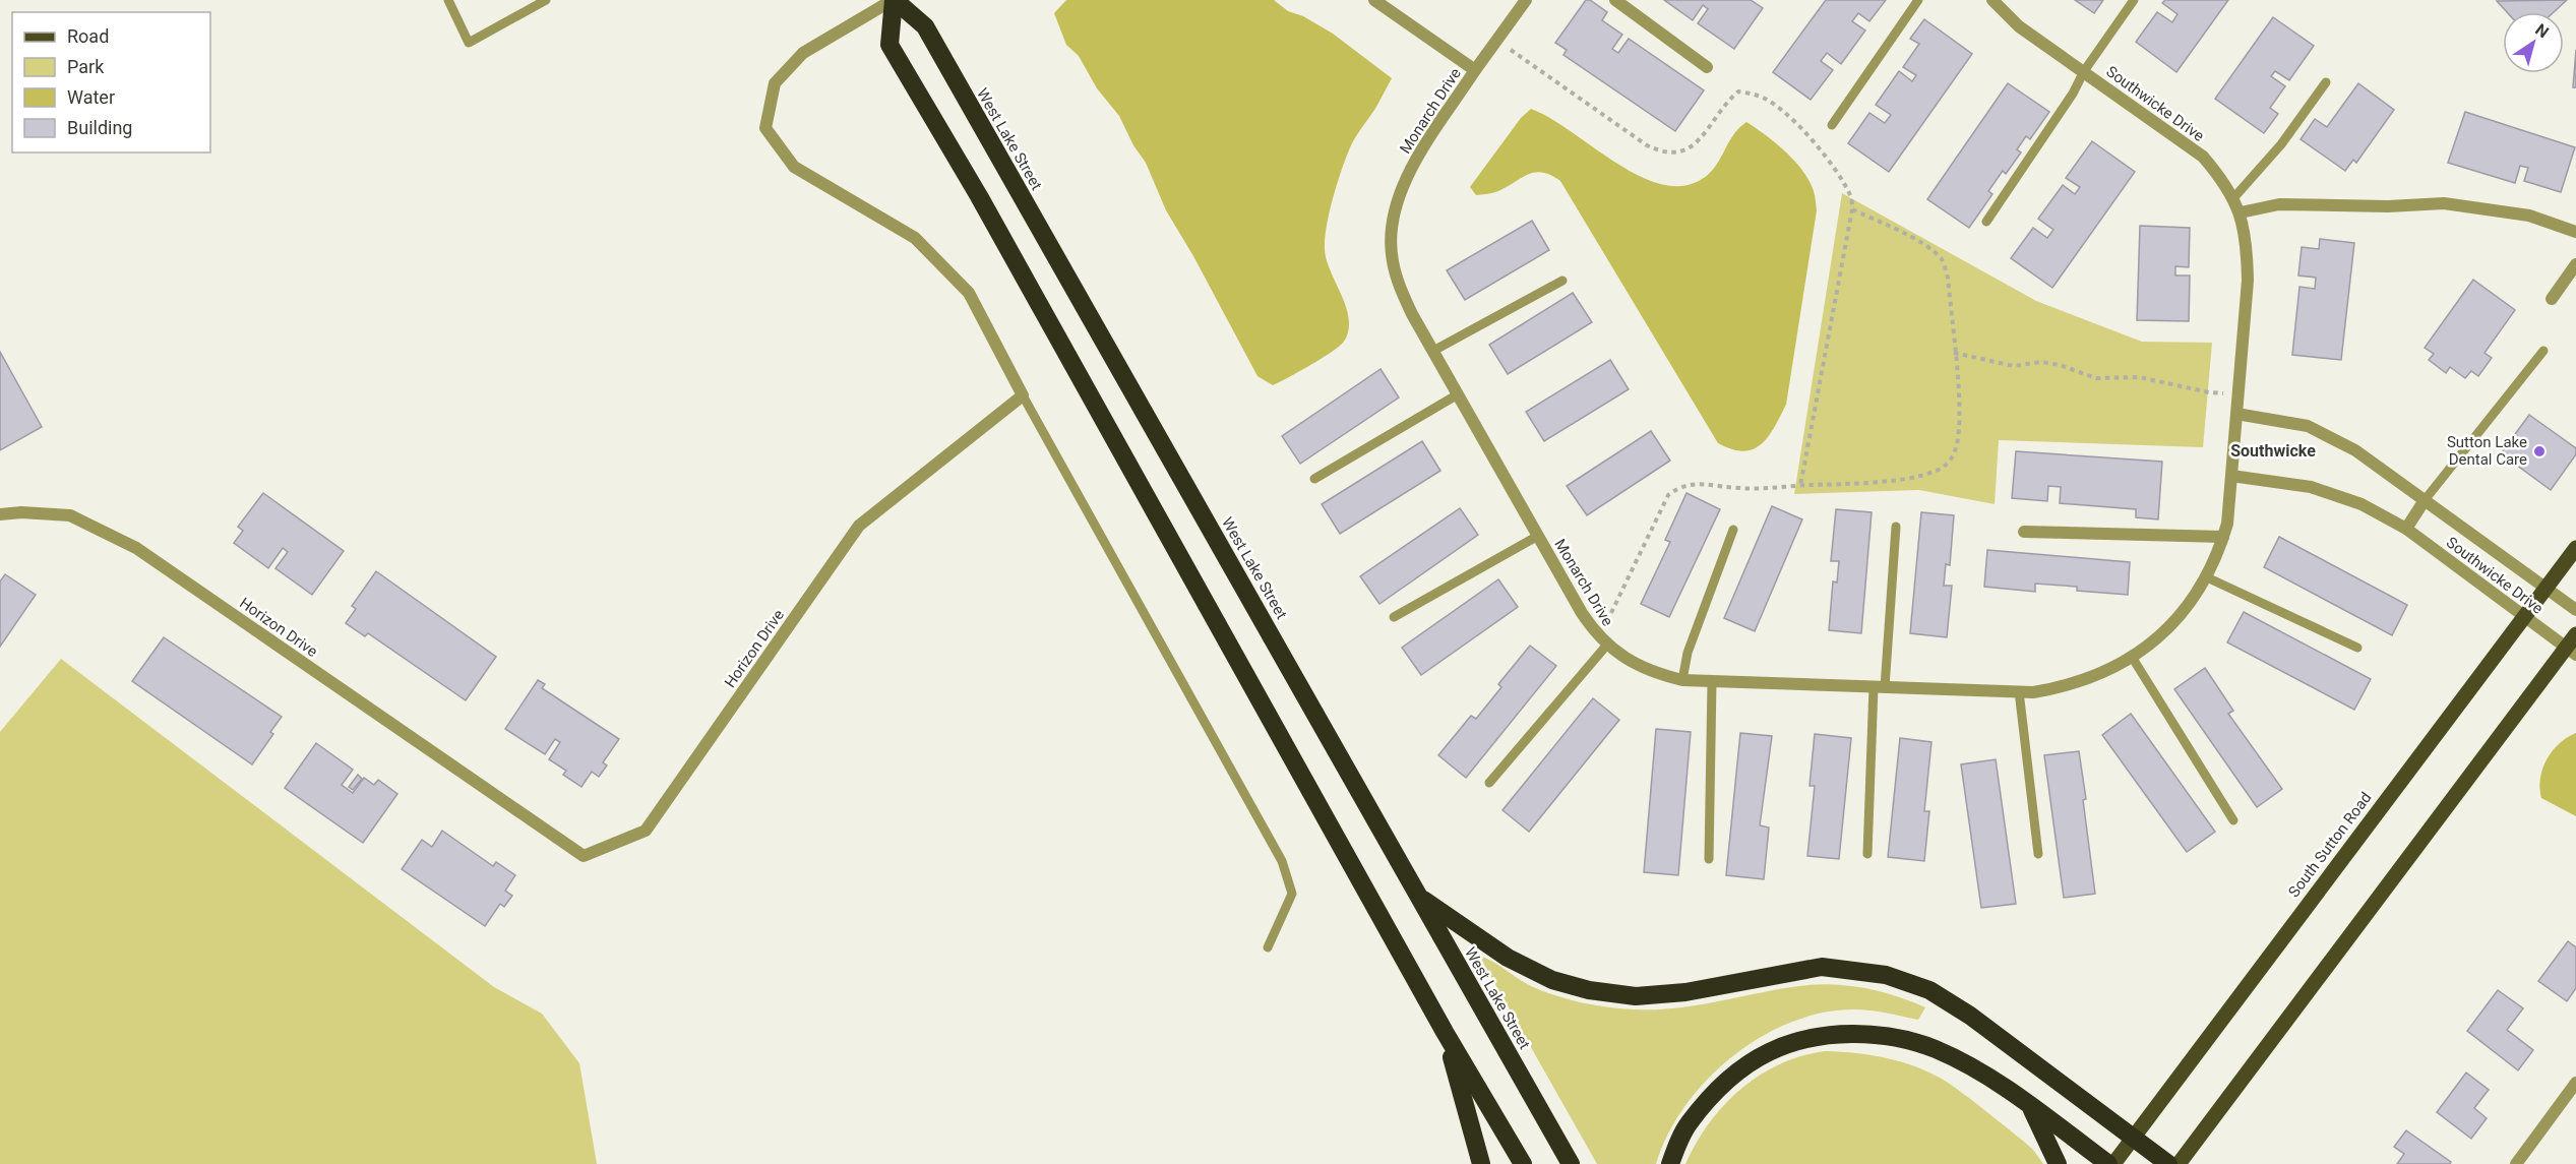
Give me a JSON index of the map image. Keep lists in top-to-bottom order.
{
  "streets": {
    "highway": ["West Lake Street"],
    "main road": ["South Sutton Road"],
    "street": ["Southwicke Drive", "Monarch Drive", "Horizon Drive"]
  },
  "crossings": [
    ["Southwicke Drive", "Monarch Drive"],
    ["Southwicke Drive", "South Sutton Road"]
  ],
  "districts": ["Southwicke"],
  "places": ["Sutton Lake Dental Care"],
  "legend": [
    "Road",
    "Park",
    "Water",
    "Building"
  ],
  "north": "top right"
}
